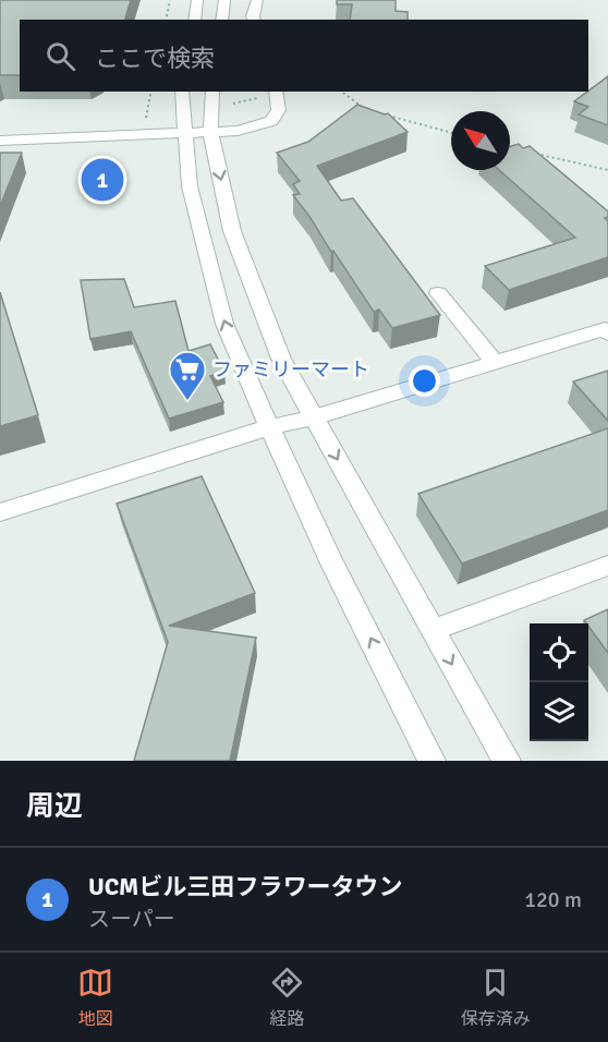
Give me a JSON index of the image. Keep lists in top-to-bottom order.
{
  "places": {
    "supermarket": ["ファミリーマート"]
  },
  "north": "top left",
  "page": {
    "search": "ここで検索",
    "pins": "1",
    "heading": "周辺",
    "list": [
      {
        "mark": "1",
        "name": "UCMビル三田フラワータウン",
        "note": "スーパー",
        "value": "120 m"
      }
    ],
    "nav": ["地図", "経路", "保存済み"]
  }
}
